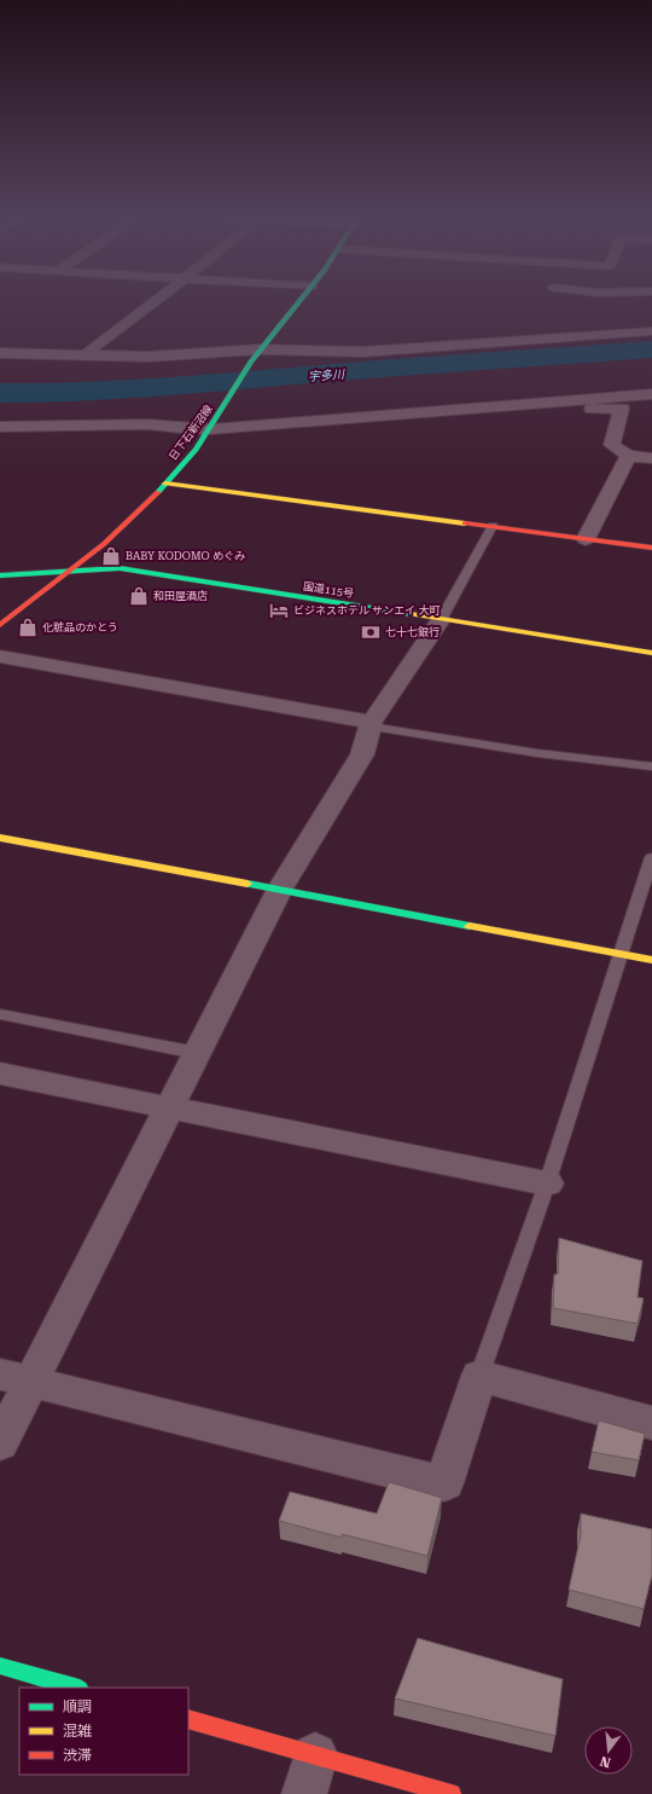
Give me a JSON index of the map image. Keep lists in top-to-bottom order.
{
  "streets": {
    "main road": ["日下石新沼線", "国道115号"]
  },
  "crossings": [
    ["日下石新沼線", "国道115号"]
  ],
  "water": ["宇多川"],
  "places": {
    "shop": ["BABY KODOMO めぐみ", "和田屋酒店", "化粧品のかとう"],
    "hotel": ["ビジネスホテル サンエイ 大町"],
    "bank": ["七十七銀行"]
  },
  "legend": ["順調", "混雑", "渋滞"],
  "north": "bottom"
}
